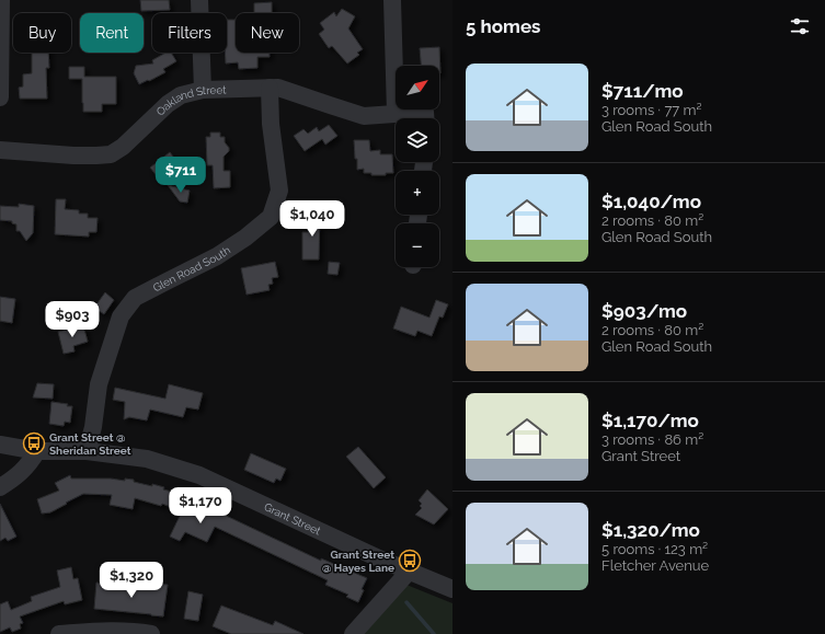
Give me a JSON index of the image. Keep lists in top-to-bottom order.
{
  "streets": {
    "street": ["Oakland Street", "Glen Road South", "Grant Street"]
  },
  "crossings": [
    ["Oakland Street", "Glen Road South"],
    ["Glen Road South", "Grant Street"]
  ],
  "places": {
    "bus stop": ["Grant Street @ Sheridan Street", "Grant Street @ Hayes Lane"]
  },
  "north": "top right",
  "page": {
    "heading": "5 homes",
    "chip": [
      "Buy",
      "Rent",
      "Filters",
      "New"
    ],
    "list": [
      {
        "name": "$711/mo",
        "note": "3 rooms · 77 m² · Glen Road South"
      },
      {
        "name": "$1,040/mo",
        "note": "2 rooms · 80 m² · Glen Road South"
      },
      {
        "name": "$903/mo",
        "note": "2 rooms · 80 m² · Glen Road South"
      },
      {
        "name": "$1,170/mo",
        "note": "3 rooms · 86 m² · Grant Street"
      },
      {
        "name": "$1,320/mo",
        "note": "5 rooms · 123 m² · Fletcher Avenue"
      }
    ],
    "map_buttons": ["+", "−"],
    "price": [
      "$711",
      "$1,040",
      "$903",
      "$1,170",
      "$1,320"
    ]
  }
}
